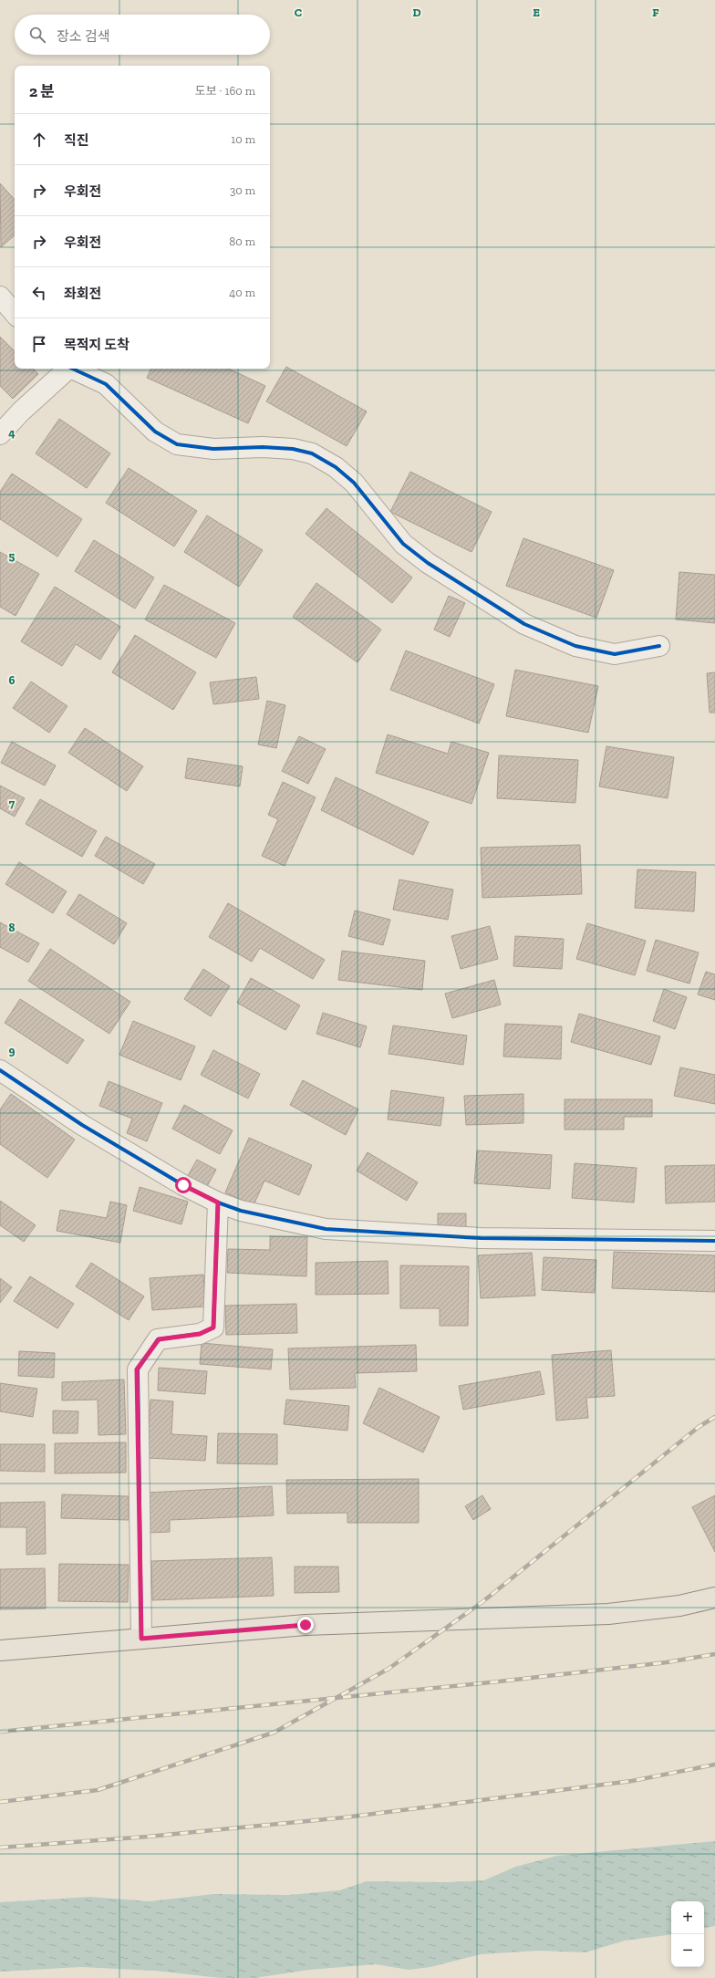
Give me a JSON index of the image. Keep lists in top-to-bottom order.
{
  "page": {
    "search": "장소 검색",
    "heading": ["2 분", "도보 · 160 m"],
    "list": [
      ["직진", "10 m"],
      ["우회전", "30 m"],
      ["우회전", "80 m"],
      ["좌회전", "40 m"],
      "목적지 도착"
    ],
    "map_buttons": ["+", "−"]
  },
  "grid": {
    "columns": [
      "C",
      "D",
      "E",
      "F"
    ],
    "rows": [
      "4",
      "5",
      "6",
      "7",
      "8",
      "9"
    ]
  }
}
